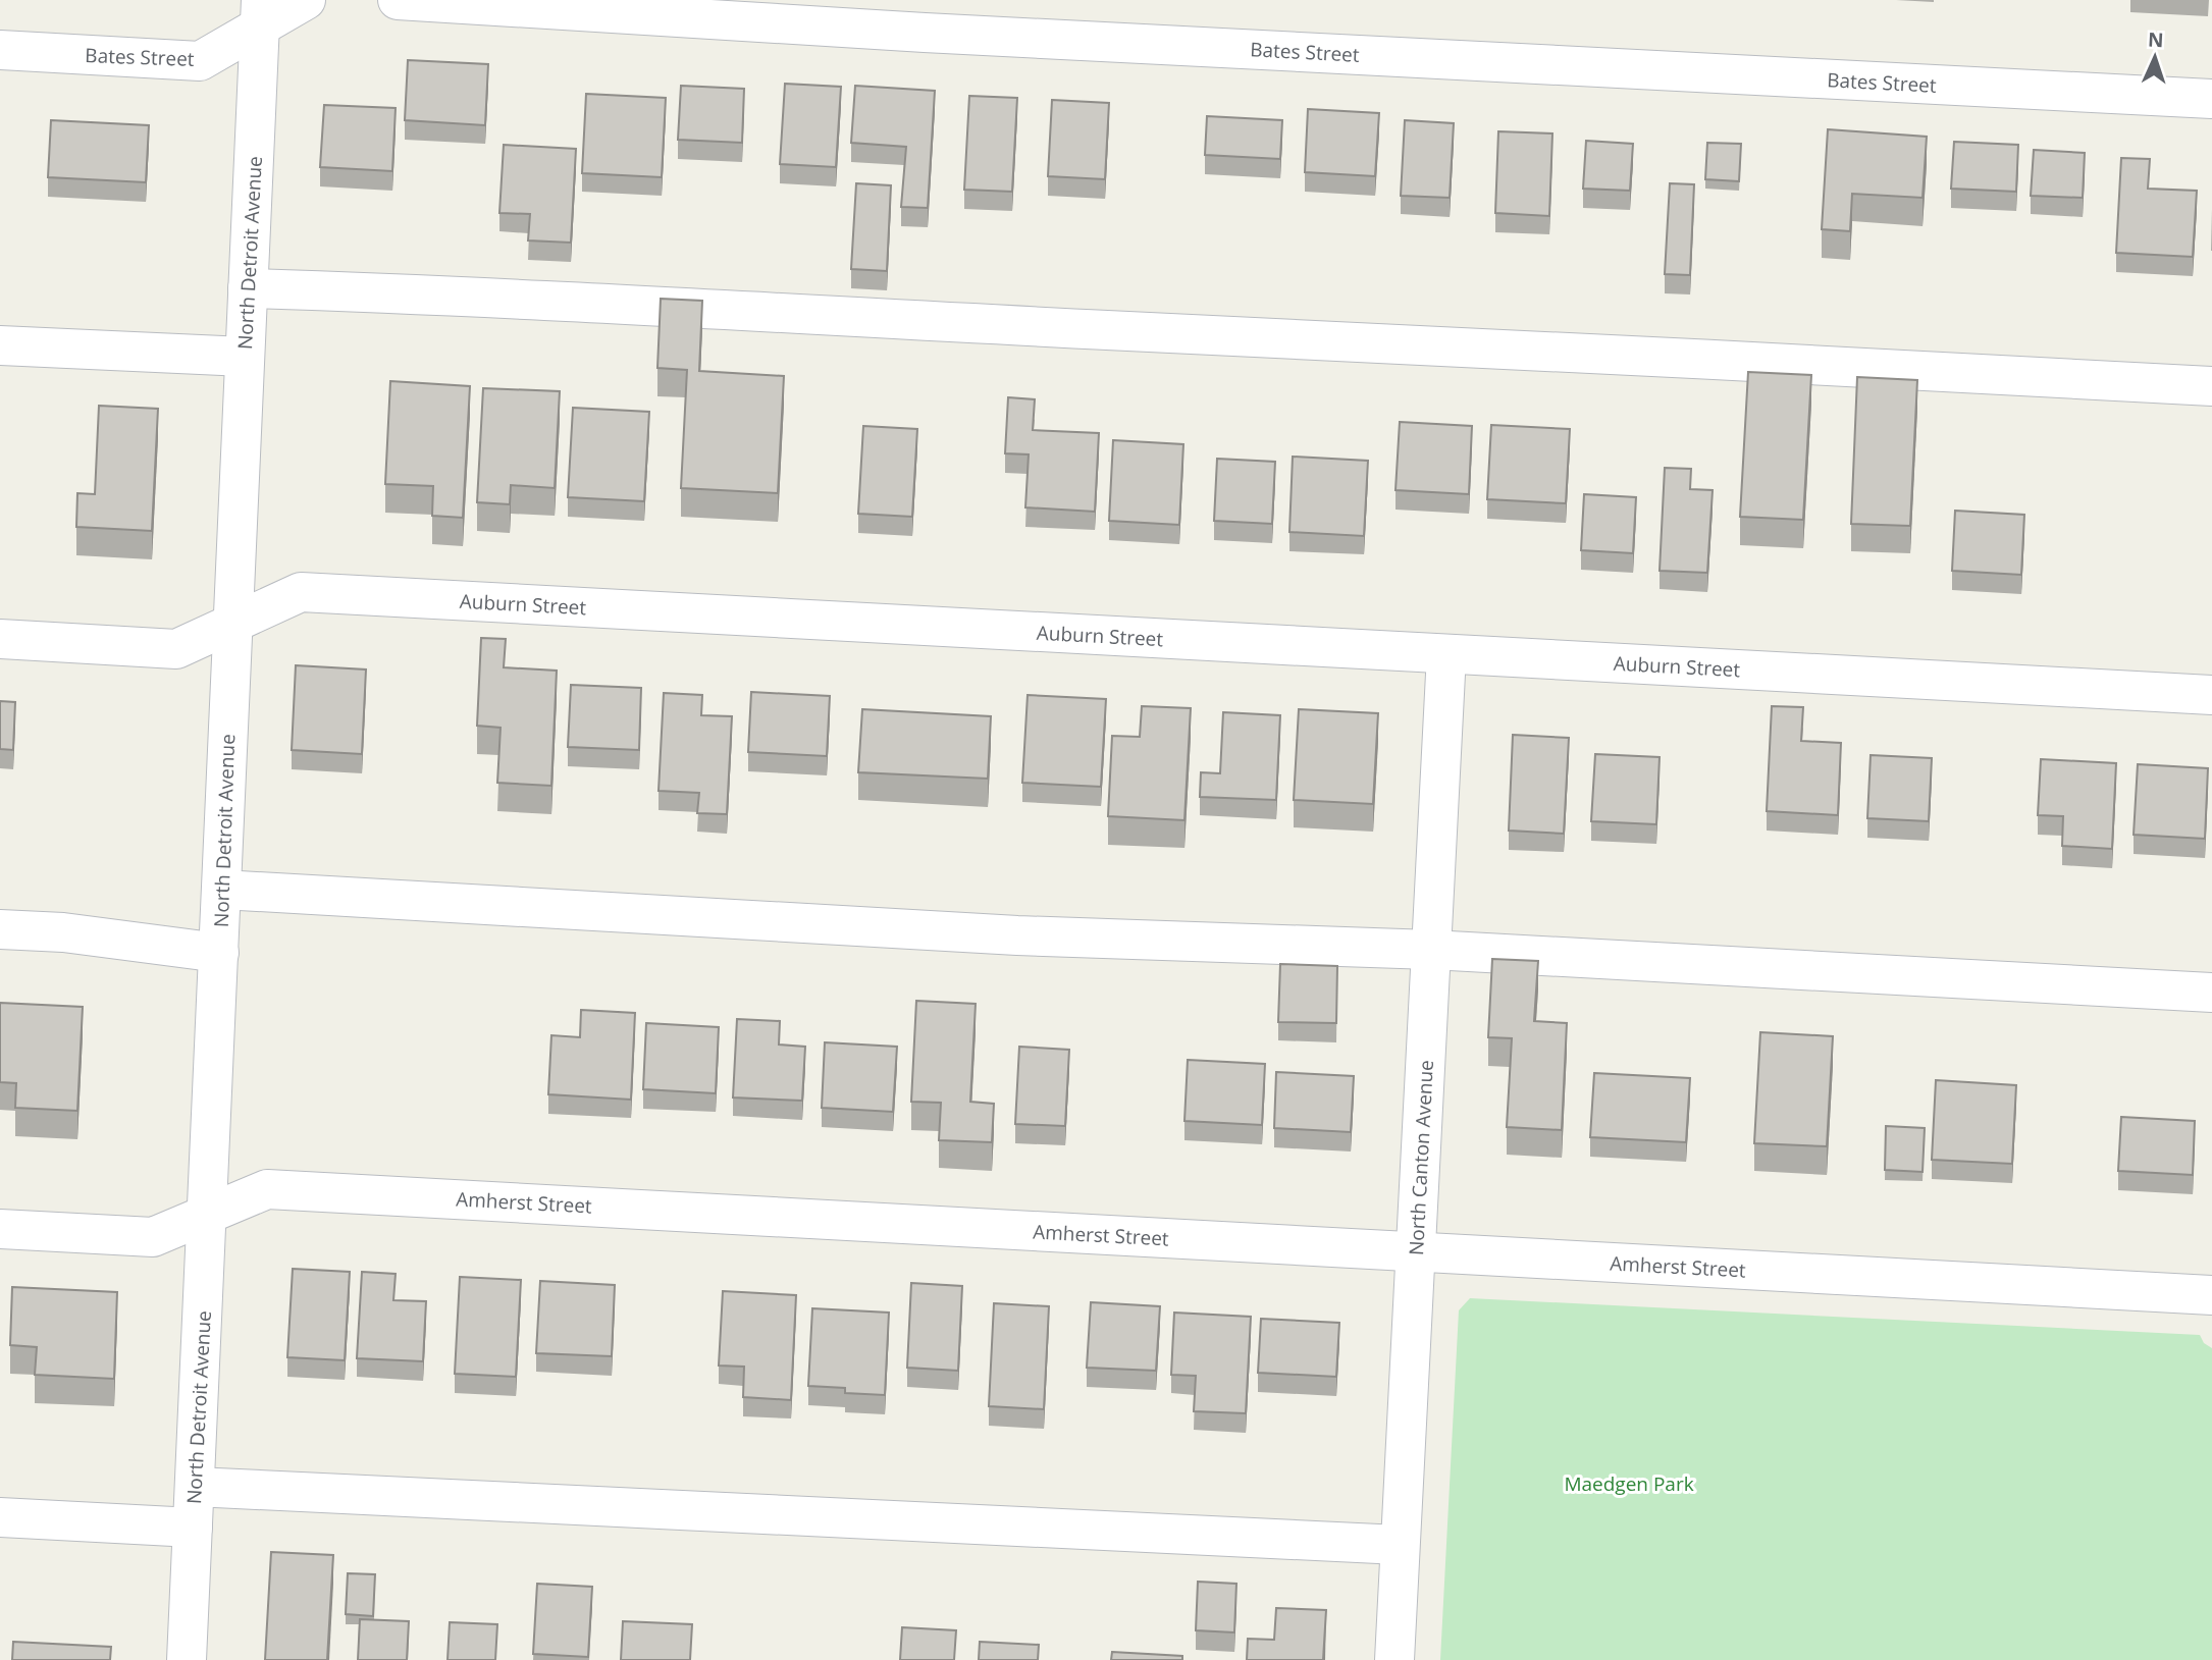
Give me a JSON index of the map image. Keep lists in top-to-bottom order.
{
  "streets": {
    "street": [
      "Bates Street",
      "North Detroit Avenue",
      "Auburn Street",
      "North Canton Avenue",
      "Amherst Street"
    ]
  },
  "crossings": [
    ["Bates Street", "North Detroit Avenue"],
    ["North Detroit Avenue", "Auburn Street"],
    ["North Detroit Avenue", "Amherst Street"],
    ["Auburn Street", "North Canton Avenue"],
    ["North Canton Avenue", "Amherst Street"]
  ],
  "parks": ["Maedgen Park"],
  "north": "top"
}
